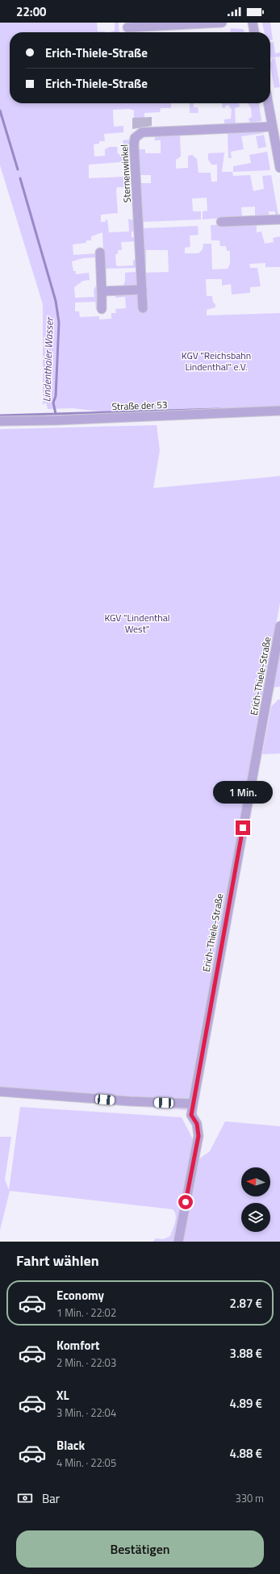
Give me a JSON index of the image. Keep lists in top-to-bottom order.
{
  "streets": {
    "street": ["Sternenwinkel", "Straße der 53", "Erich-Thiele-Straße"]
  },
  "water": ["Lindenthaler Wasser"],
  "parks": ["KGV \"Reichsbahn Lindenthal\" e.V.", "KGV \"Lindenthal West\""],
  "north": "left",
  "page": {
    "status": "22:00",
    "banner": ["Erich-Thiele-Straße", "Erich-Thiele-Straße"],
    "bubble": "1 Min.",
    "heading": "Fahrt wählen",
    "list": [
      {
        "name": "Economy",
        "note": "1 Min. · 22:02",
        "value": "2.87 €"
      },
      {
        "name": "Komfort",
        "note": "2 Min. · 22:03",
        "value": "3.88 €"
      },
      {
        "name": "XL",
        "note": "3 Min. · 22:04",
        "value": "4.89 €"
      },
      {
        "name": "Black",
        "note": "4 Min. · 22:05",
        "value": "4.88 €"
      }
    ],
    "pay": ["Bar", "330 m"],
    "buttons": "Bestätigen"
  }
}
